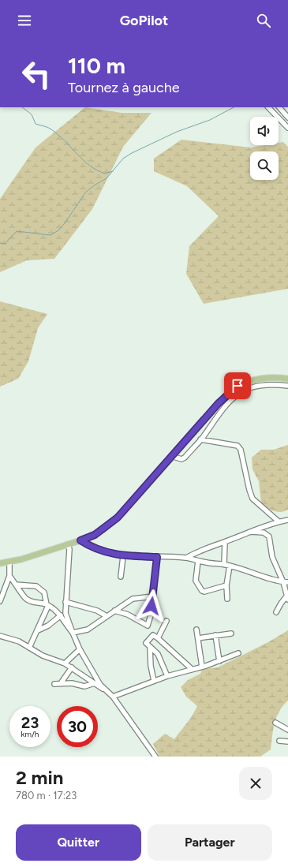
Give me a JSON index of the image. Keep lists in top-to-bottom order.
{
  "page": {
    "header": "GoPilot",
    "turn": ["110 m", "Tournez à gauche"],
    "speed": "23 km/h",
    "limit": "30",
    "heading": ["2 min", "780 m · 17:23"],
    "buttons": ["Quitter", "Partager"]
  }
}
